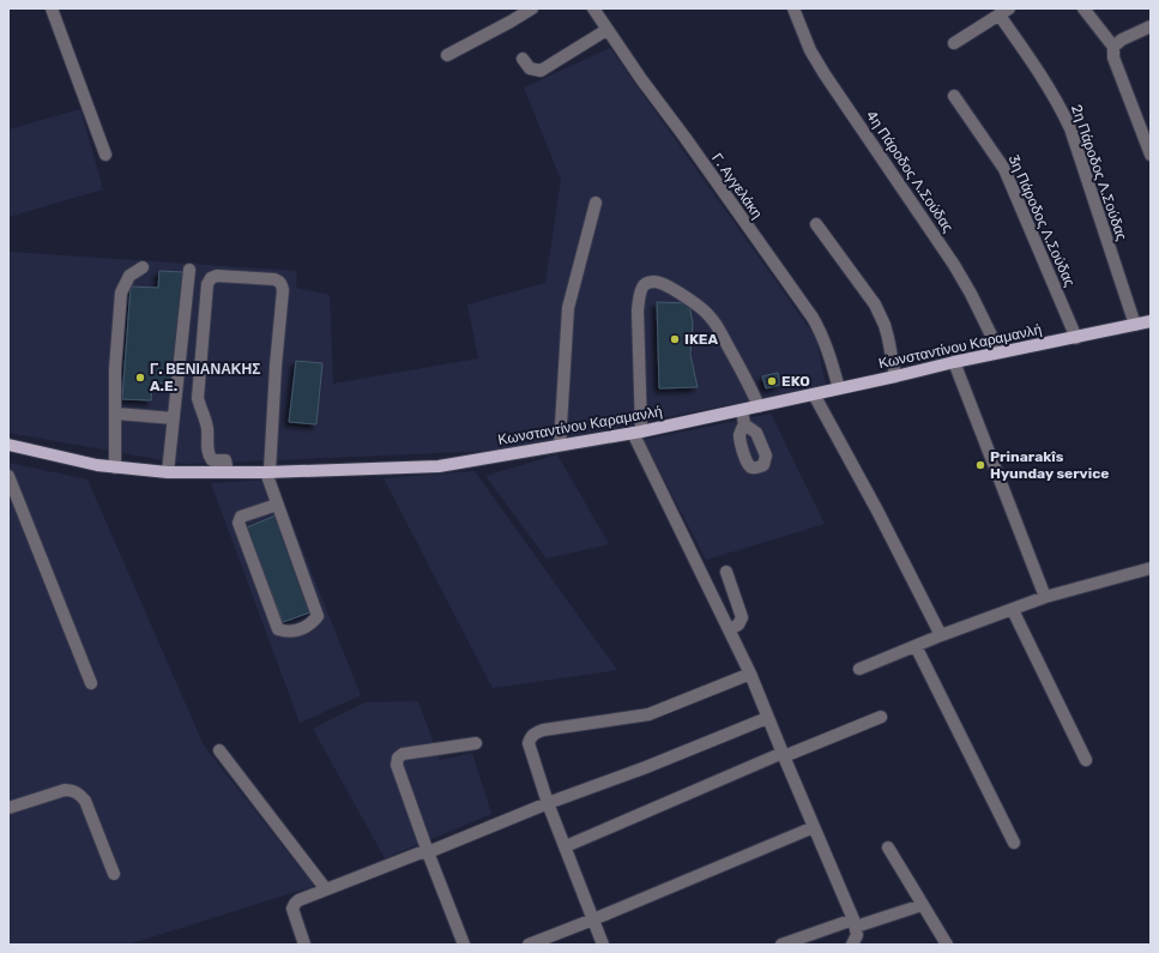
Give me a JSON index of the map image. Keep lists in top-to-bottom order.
{
  "streets": {
    "main road": ["Κωνσταντίνου Καραμανλή"],
    "street": [
      "4η Πάροδος Λ.Σούδας",
      "2η Πάροδος Λ.Σούδας",
      "Γ. Αγγελάκη",
      "3η Πάροδος Λ.Σούδας"
    ]
  },
  "crossings": [
    ["4η Πάροδος Λ.Σούδας", "Κωνσταντίνου Καραμανλή"],
    ["2η Πάροδος Λ.Σούδας", "Κωνσταντίνου Καραμανλή"],
    ["Γ. Αγγελάκη", "Κωνσταντίνου Καραμανλή"],
    ["3η Πάροδος Λ.Σούδας", "Κωνσταντίνου Καραμανλή"]
  ],
  "places": [
    "IKEA",
    "Γ. ΒΕΝΙΑΝΑΚΗΣ A.E.",
    "EKO",
    "Prinarakîs Hyunday service"
  ]
}
